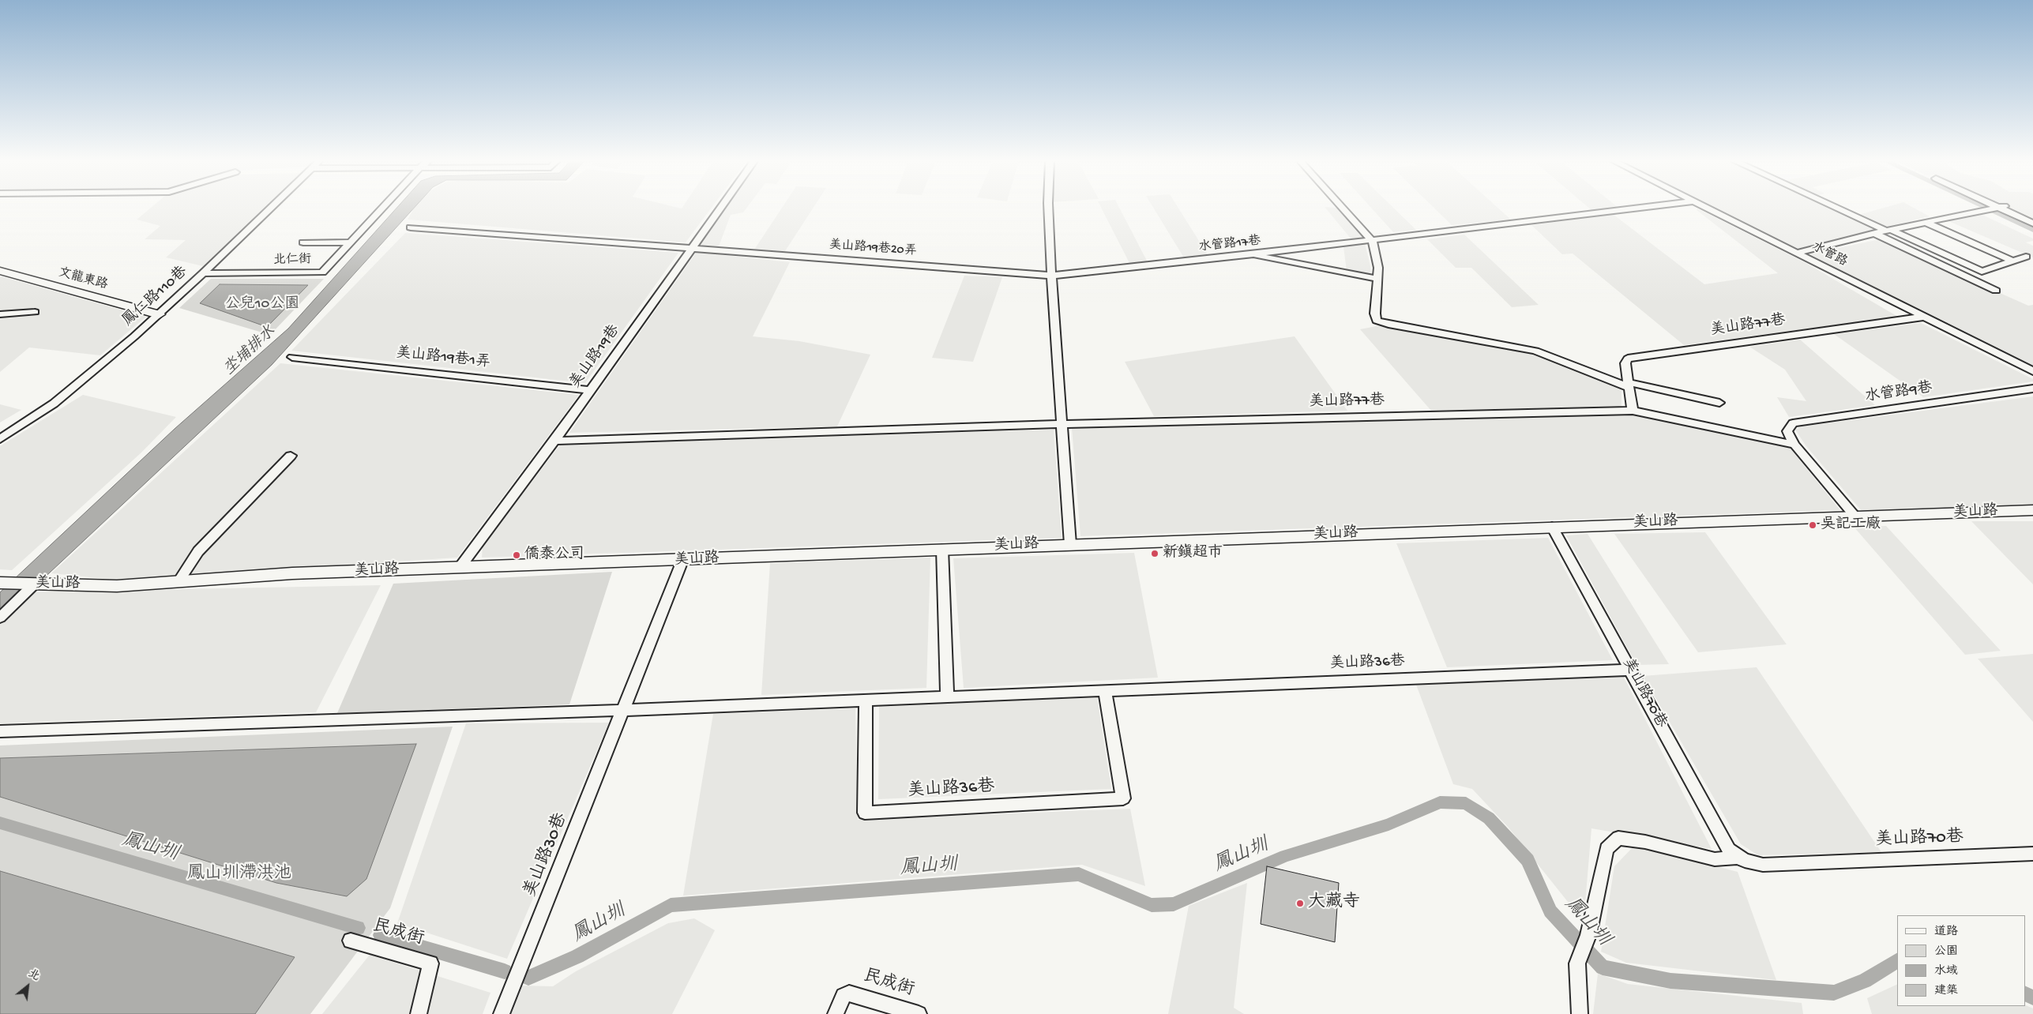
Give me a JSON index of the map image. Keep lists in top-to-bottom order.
{
  "streets": {
    "street": [
      "水管路17巷",
      "美山路19巷20弄",
      "水管路",
      "北仁街",
      "文龍東路",
      "鳳仁路110巷",
      "美山路77巷",
      "美山路19巷",
      "美山路19巷1弄",
      "水管路9巷",
      "美山路",
      "美山路36巷",
      "美山路70巷",
      "美山路30巷",
      "民成街"
    ]
  },
  "crossings": [
    ["水管路17巷", "美山路19巷20弄"],
    ["美山路19巷20弄", "美山路19巷"],
    ["水管路", "美山路77巷"],
    ["北仁街", "鳳仁路110巷"],
    ["文龍東路", "鳳仁路110巷"],
    ["美山路77巷", "美山路19巷"],
    ["美山路77巷", "水管路9巷"],
    ["美山路19巷", "美山路19巷1弄"],
    ["美山路19巷", "美山路"],
    ["美山路", "美山路70巷"],
    ["美山路", "美山路30巷"],
    ["美山路36巷", "美山路70巷"]
  ],
  "water": ["坔埔排水", "鳳山圳"],
  "parks": ["公兒10公園", "鳳山圳滯洪池"],
  "places": [
    "吳記工廠",
    "新鎮超市",
    "僑泰公司",
    "大藏寺"
  ],
  "legend": [
    "道路",
    "公園",
    "水域",
    "建築"
  ],
  "north": "top right"
}
